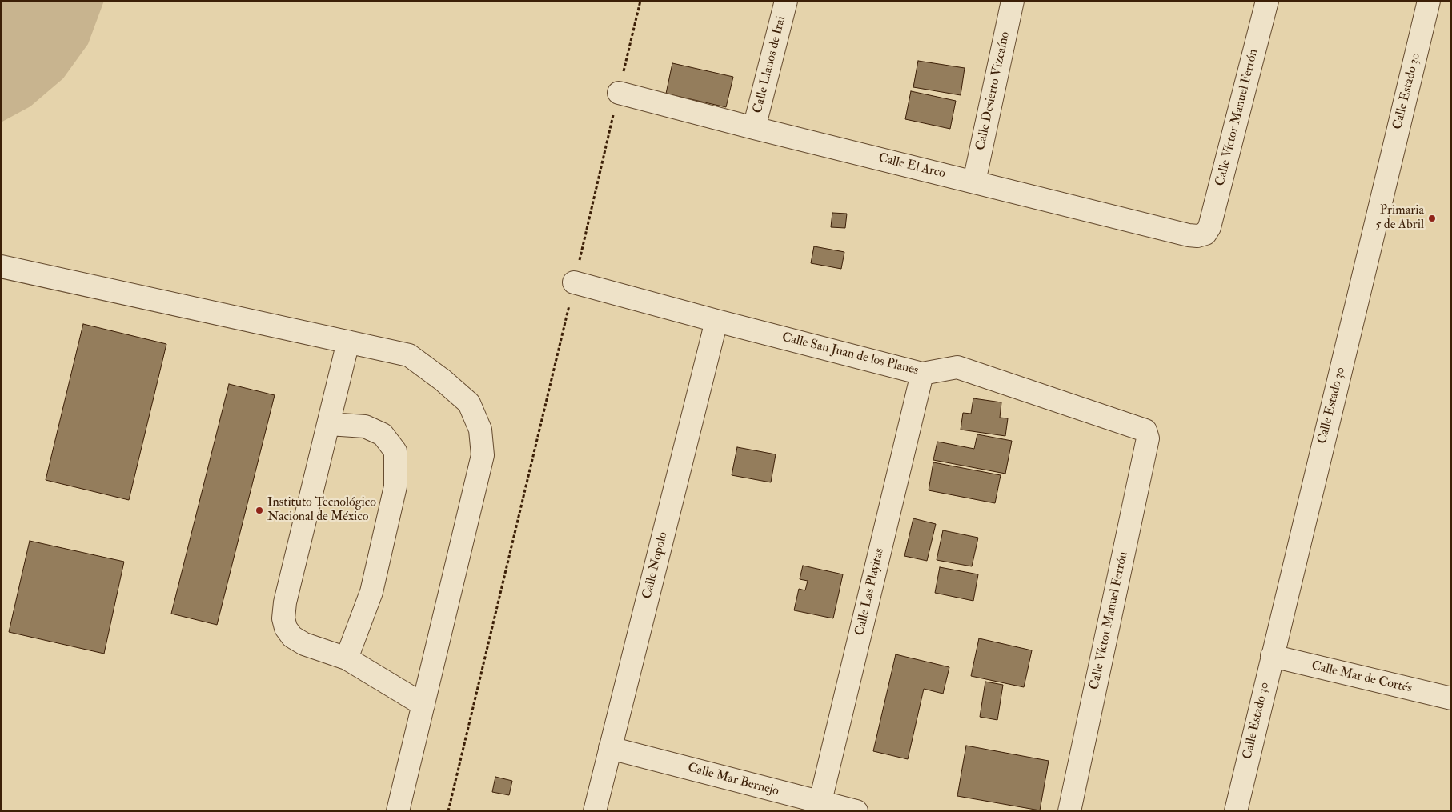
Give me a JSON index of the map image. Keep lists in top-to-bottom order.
{
  "streets": {
    "street": [
      "Calle Llanos de Irai",
      "Calle Desierto Vizcaíno",
      "Calle Estado 30",
      "Calle Víctor Manuel Ferrón",
      "Calle El Arco",
      "Calle San Juan de los Planes",
      "Calle Nopolo",
      "Calle Las Playitas",
      "Calle Mar de Cortés",
      "Calle Mar Bernejo"
    ]
  },
  "crossings": [
    ["Calle Llanos de Irai", "Calle El Arco"],
    ["Calle Desierto Vizcaíno", "Calle El Arco"],
    ["Calle Estado 30", "Calle Mar de Cortés"],
    ["Calle Víctor Manuel Ferrón", "Calle El Arco"],
    ["Calle Víctor Manuel Ferrón", "Calle San Juan de los Planes"],
    ["Calle San Juan de los Planes", "Calle Nopolo"],
    ["Calle San Juan de los Planes", "Calle Las Playitas"],
    ["Calle Nopolo", "Calle Mar Bernejo"],
    ["Calle Las Playitas", "Calle Mar Bernejo"]
  ],
  "places": ["Primaria 5 de Abril", "Instituto Tecnológico Nacional de México"]
}
